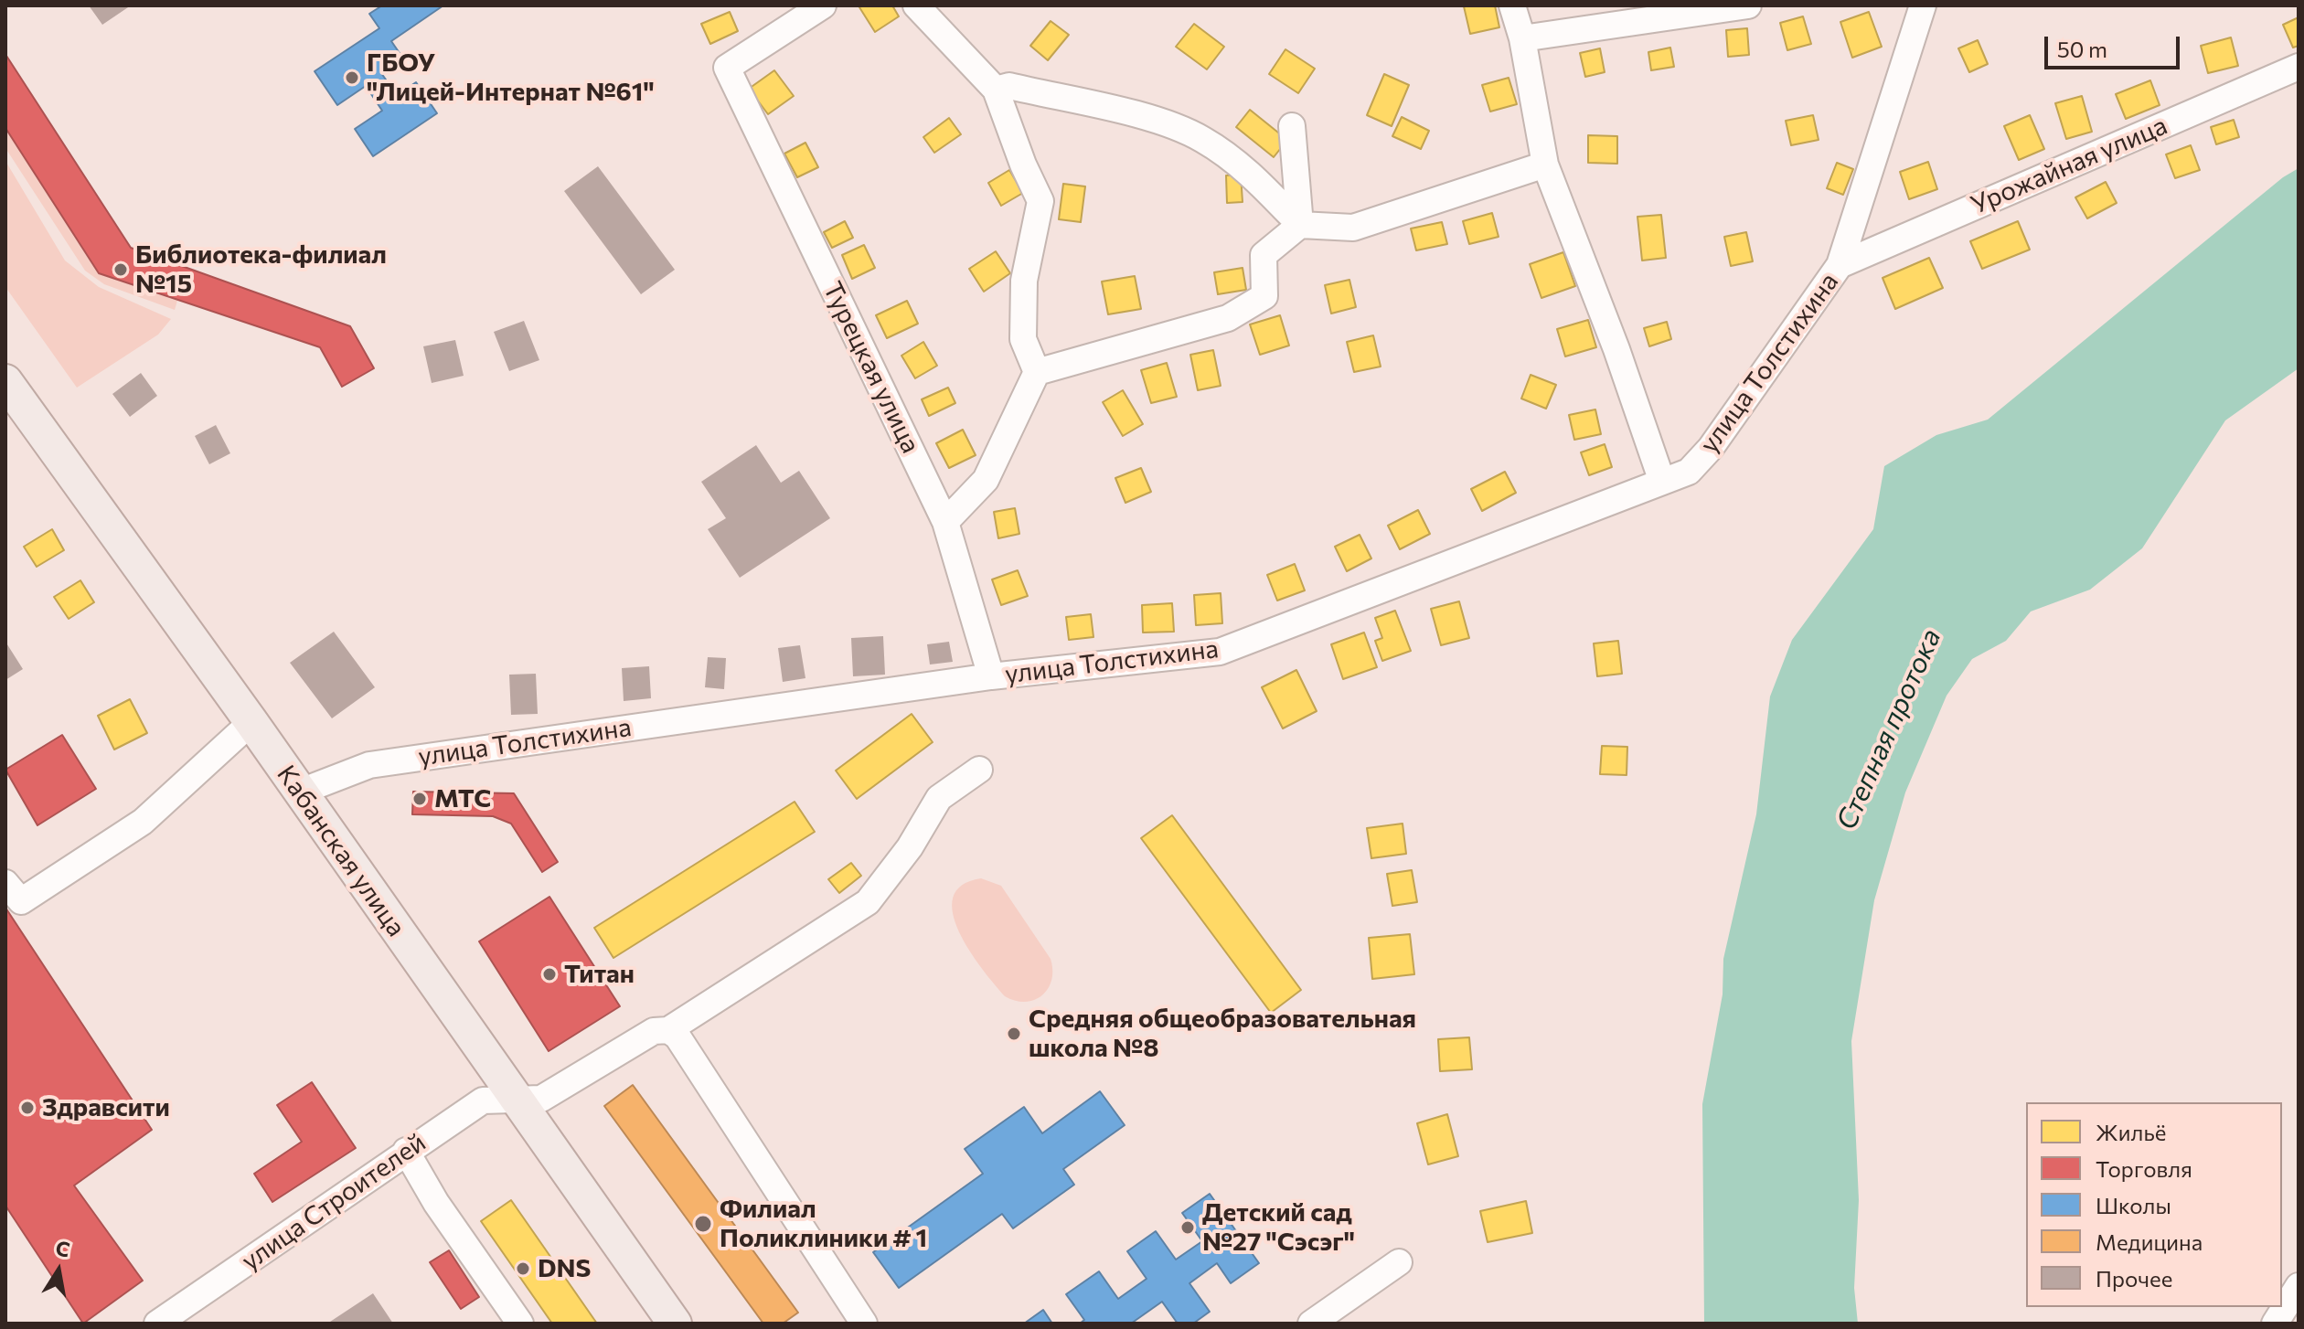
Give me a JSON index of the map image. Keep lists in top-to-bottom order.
{
  "streets": {
    "main road": ["Кабанская улица"],
    "street": [
      "Урожайная улица",
      "улица Толстихина",
      "Турецкая улица",
      "улица Строителей"
    ]
  },
  "crossings": [
    ["Урожайная улица", "улица Толстихина"],
    ["улица Толстихина", "Турецкая улица"],
    ["улица Толстихина", "Кабанская улица"],
    ["Кабанская улица", "улица Строителей"]
  ],
  "water": ["Степная протока"],
  "places": [
    "ГБОУ \"Лицей-Интернат №61\"",
    "Библиотека-филиал №15",
    "МТС",
    "Титан",
    "Средняя общеобразовательная школа №8",
    "Здравсити",
    "Филиал Поликлиники # 1",
    "Детский сад №27 \"Сэсэг\"",
    "DNS"
  ],
  "legend": [
    "Жильё",
    "Торговля",
    "Школы",
    "Медицина",
    "Прочее"
  ],
  "scale_bar": "50 m",
  "north": "top"
}
